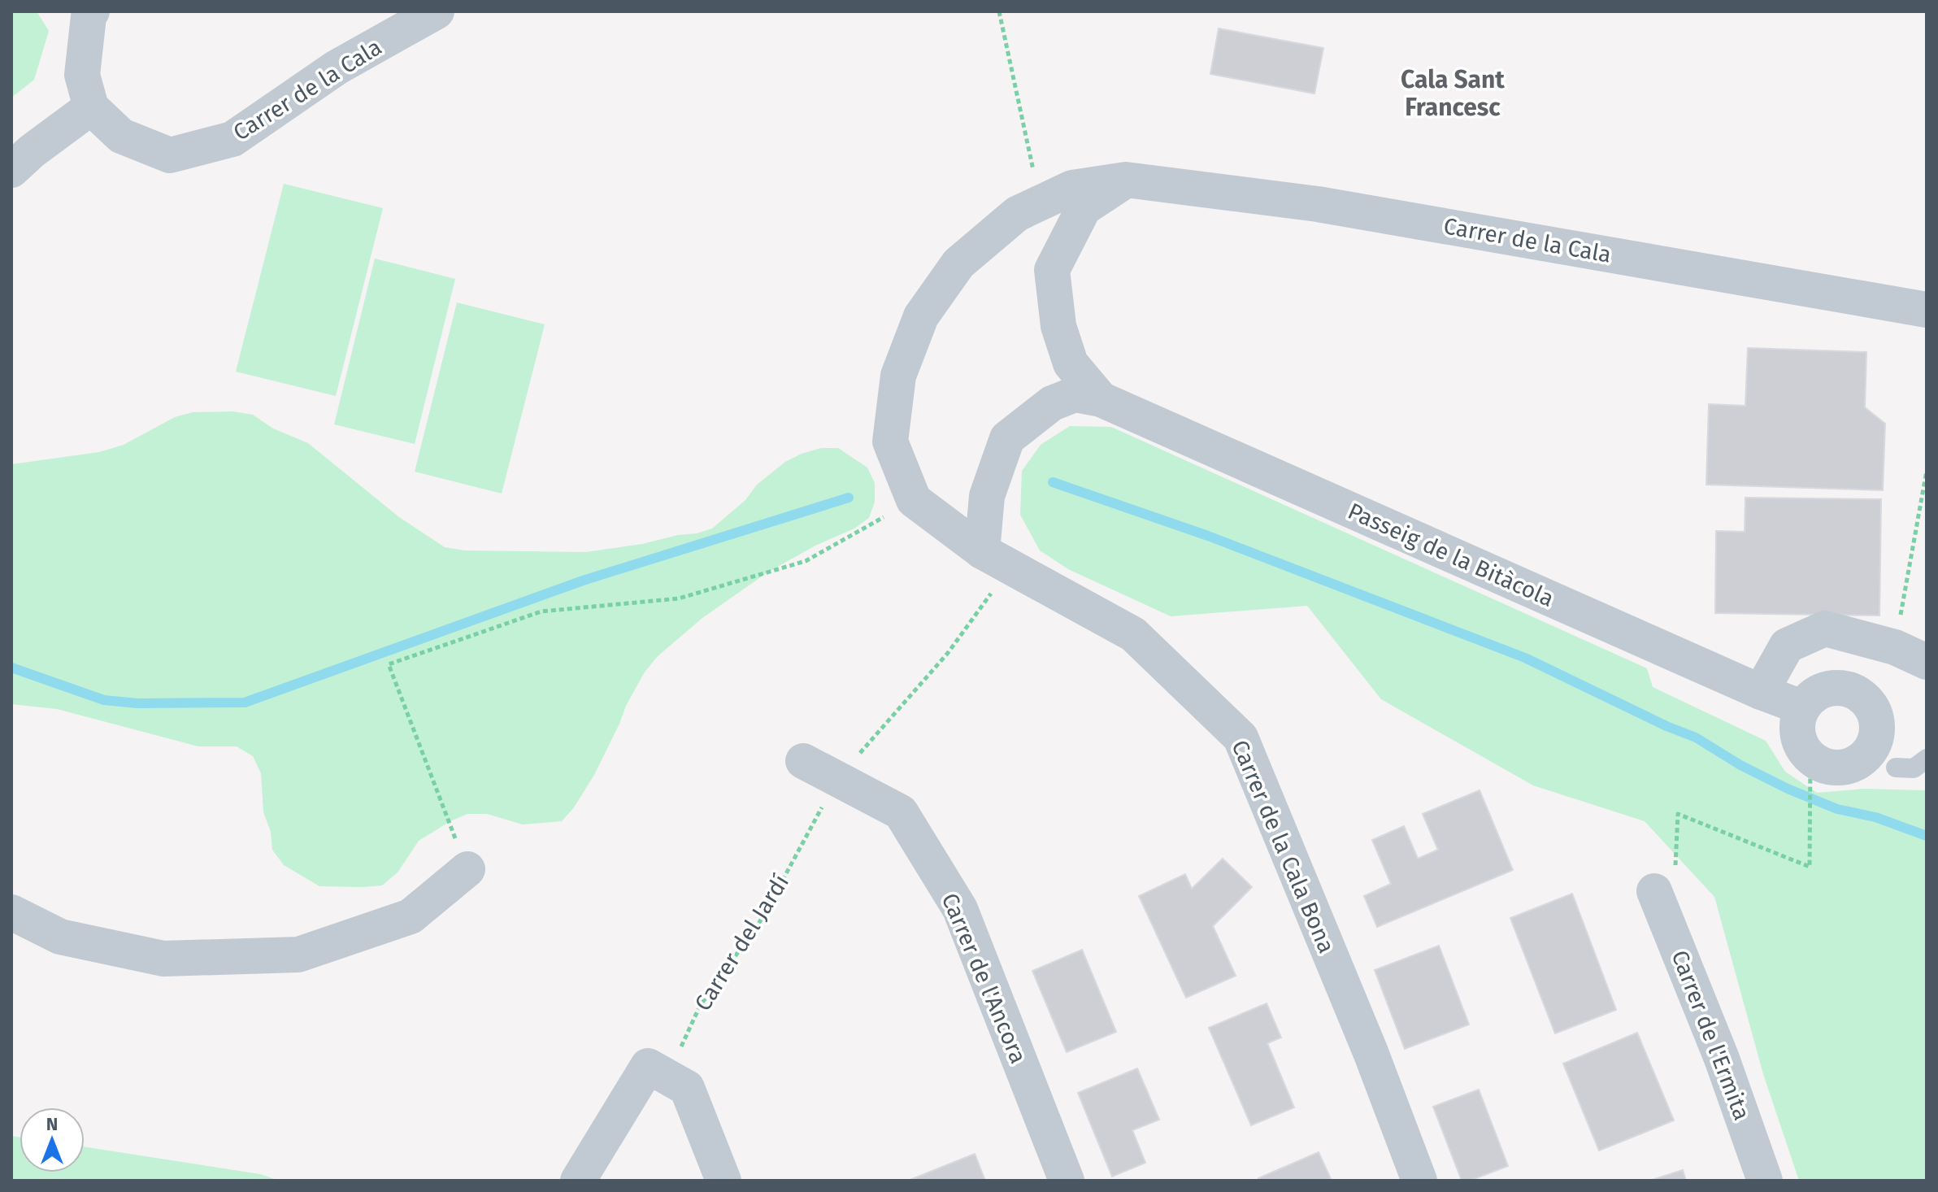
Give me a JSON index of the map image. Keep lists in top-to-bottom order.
{
  "streets": {
    "street": [
      "Carrer de la Cala",
      "Passeig de la Bitàcola",
      "Carrer de la Cala Bona",
      "Carrer de l'Ancora",
      "Carrer de l'Ermita"
    ],
    "path": ["Carrer del Jardí"]
  },
  "crossings": [
    ["Carrer de la Cala", "Carrer de la Cala Bona"]
  ],
  "districts": ["Cala Sant Francesc"],
  "north": "top"
}
